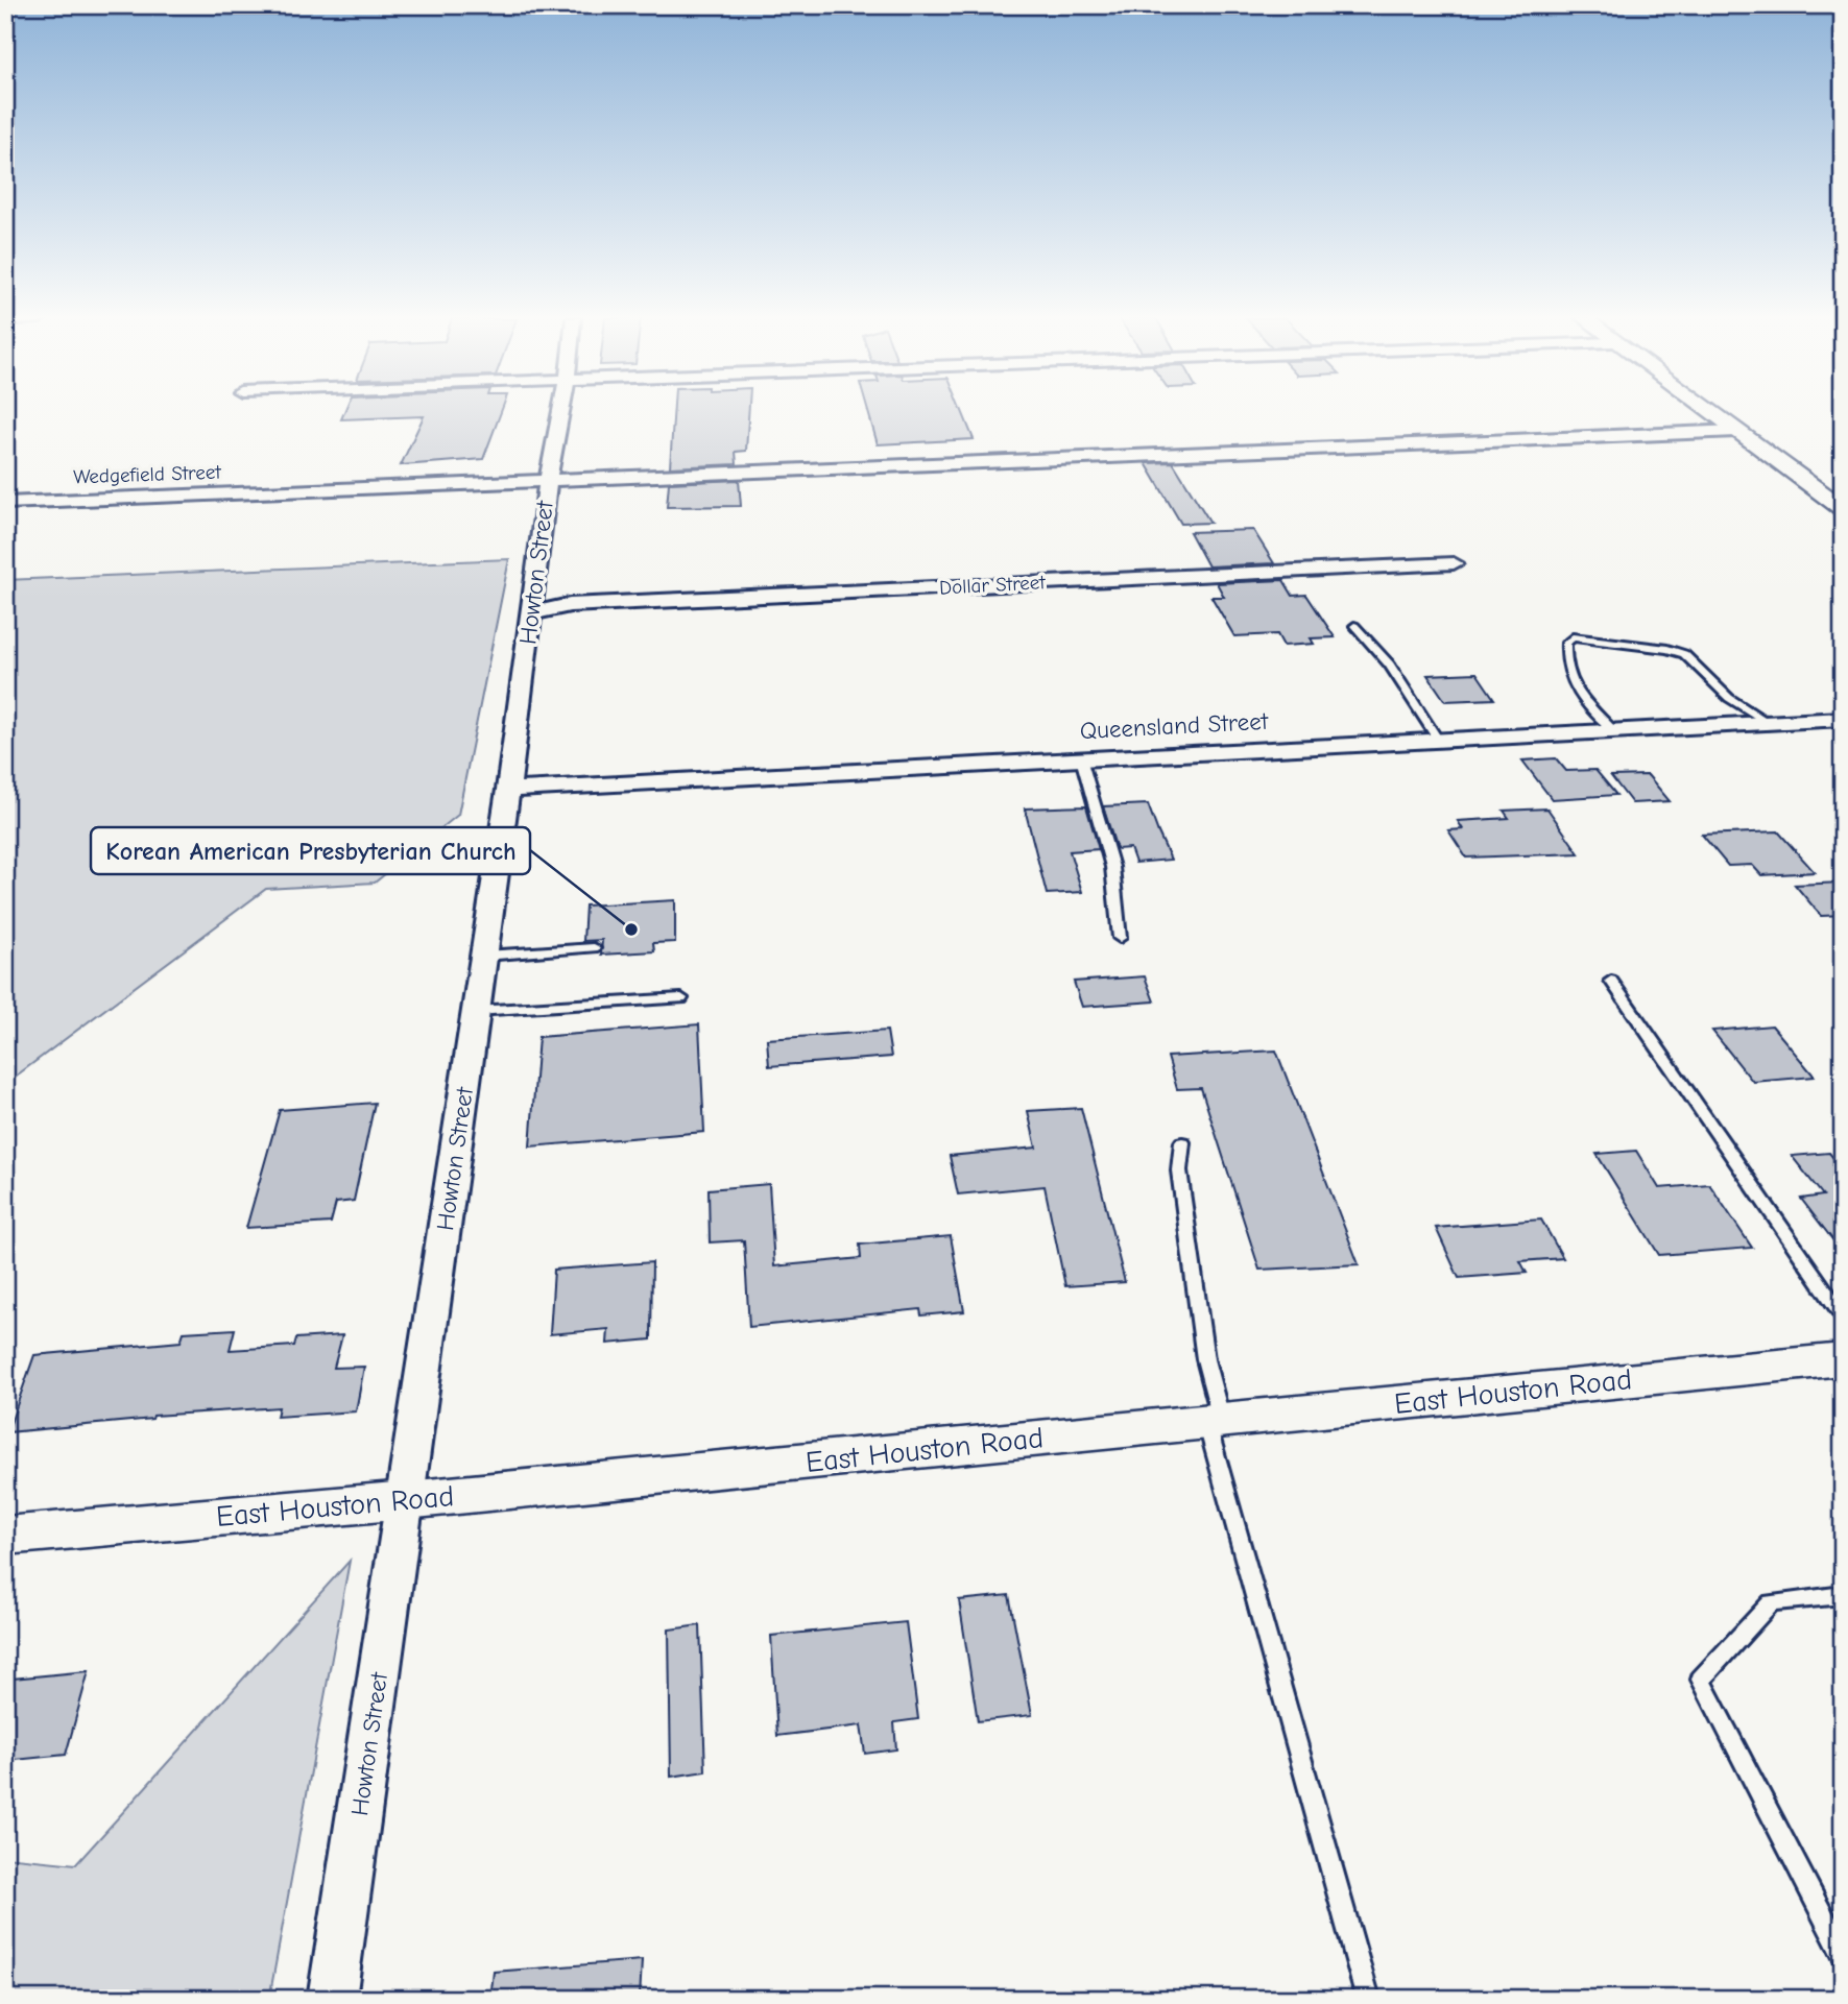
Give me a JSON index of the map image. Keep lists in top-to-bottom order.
{
  "streets": {
    "street": [
      "Wedgefield Street",
      "Howton Street",
      "Dollar Street",
      "Queensland Street",
      "East Houston Road"
    ]
  },
  "crossings": [
    ["Wedgefield Street", "Howton Street"],
    ["Howton Street", "Dollar Street"],
    ["Howton Street", "Queensland Street"],
    ["Howton Street", "East Houston Road"]
  ],
  "places": ["Korean American Presbyterian Church"]
}
